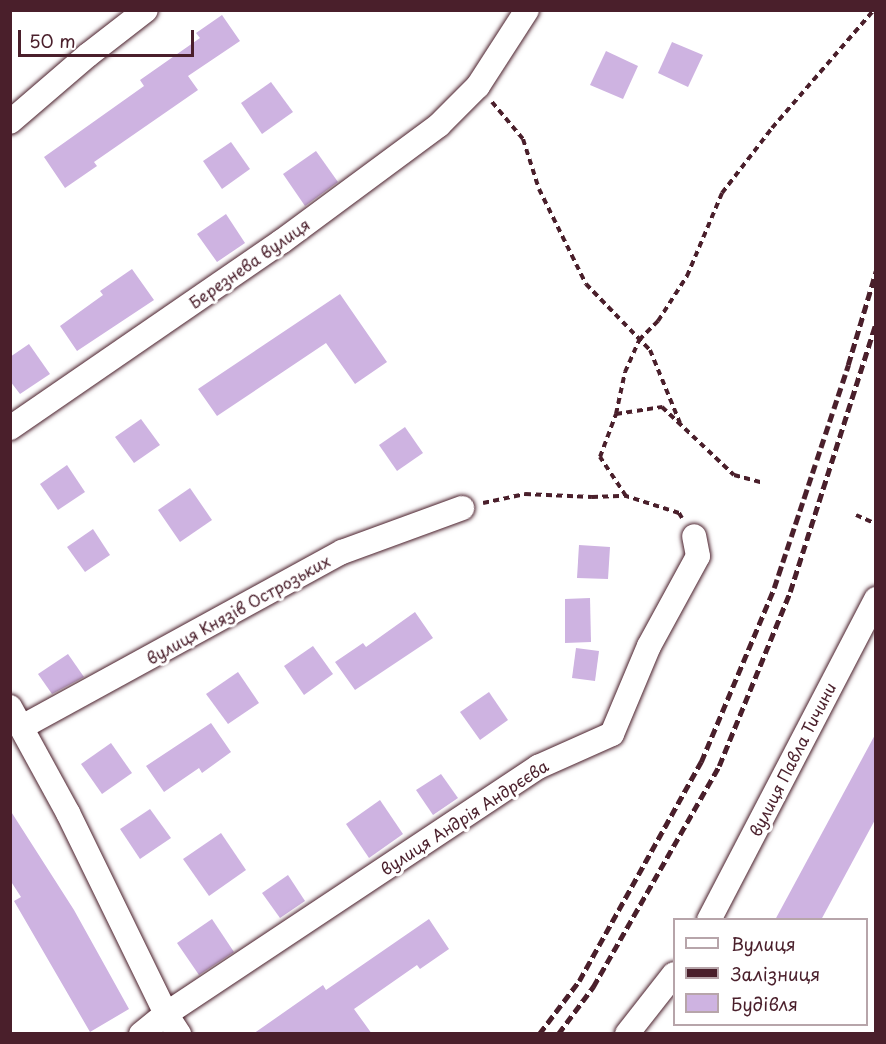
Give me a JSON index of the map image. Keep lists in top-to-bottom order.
{
  "streets": {
    "street": [
      "Березнева вулиця",
      "вулиця Князів Острозьких",
      "вулиця Павла Тичини",
      "вулиця Андрія Андрєєва"
    ]
  },
  "crossings": [
    ["вулиця Князів Острозьких", "вулиця Андрія Андрєєва"]
  ],
  "legend": ["Вулиця", "Залізниця", "Будівля"],
  "scale_bar": "50 m"
}
